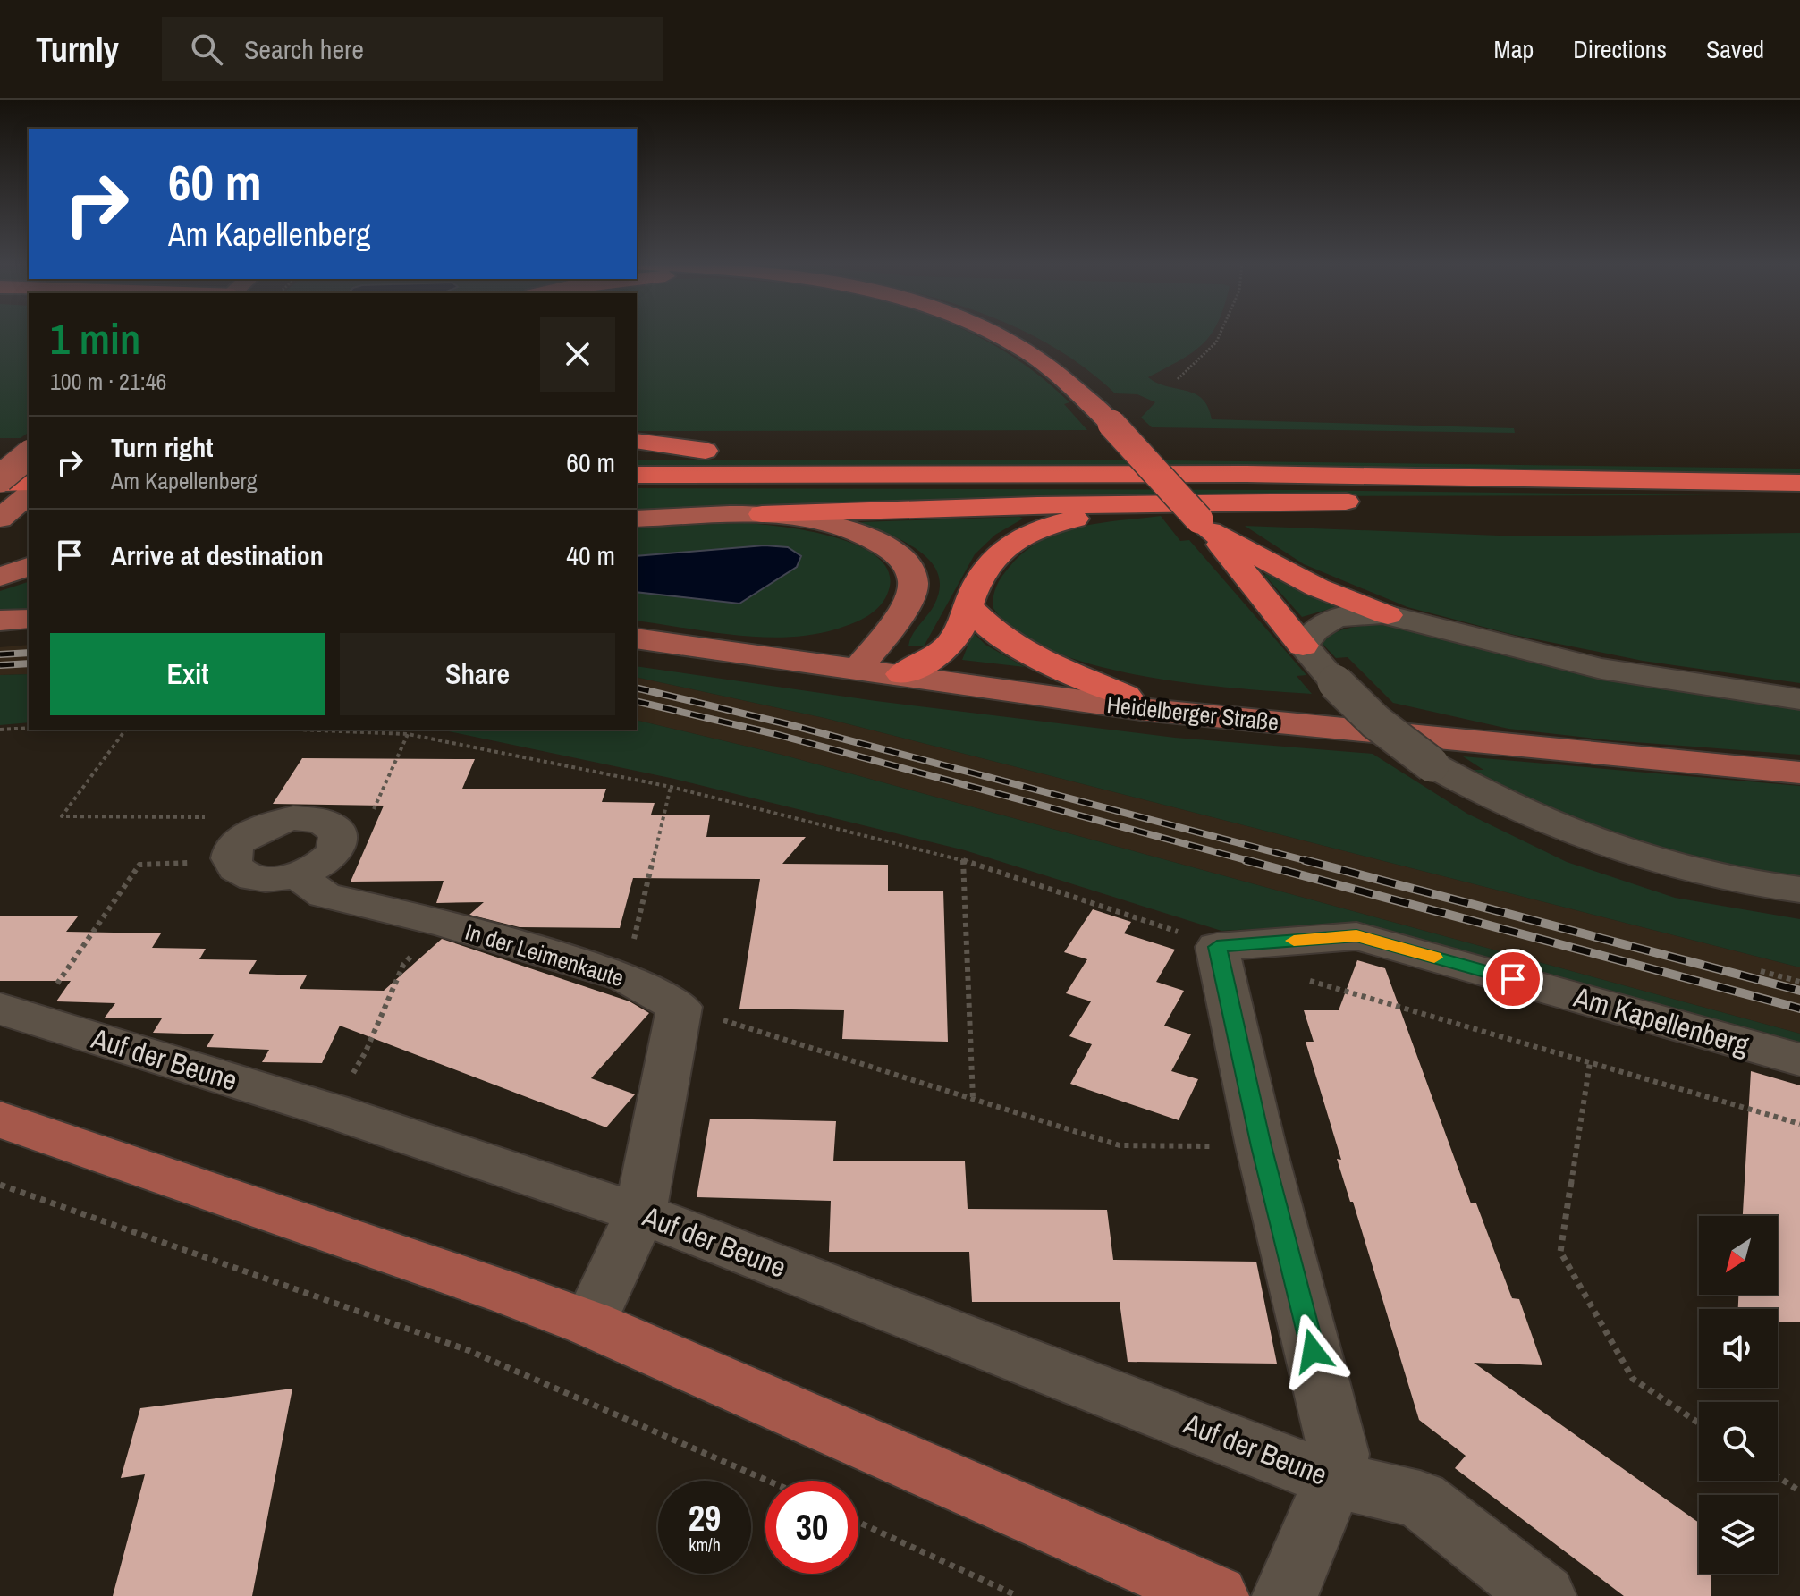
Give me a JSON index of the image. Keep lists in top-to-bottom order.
{
  "streets": {
    "main road": ["Heidelberger Straße"],
    "street": ["In der Leimenkaute", "Am Kapellenberg", "Auf der Beune"]
  },
  "north": "bottom left",
  "page": {
    "header": "Turnly",
    "search": "Search here",
    "nav": ["Map", "Directions", "Saved"],
    "turn": ["60 m", "Am Kapellenberg"],
    "heading": ["1 min", "100 m · 21:46"],
    "list": [
      {
        "name": "Turn right",
        "note": "Am Kapellenberg",
        "value": "60 m"
      },
      {
        "name": "Arrive at destination",
        "value": "40 m"
      }
    ],
    "buttons": ["Exit", "Share"],
    "speed": "29 km/h",
    "limit": "30"
  }
}
